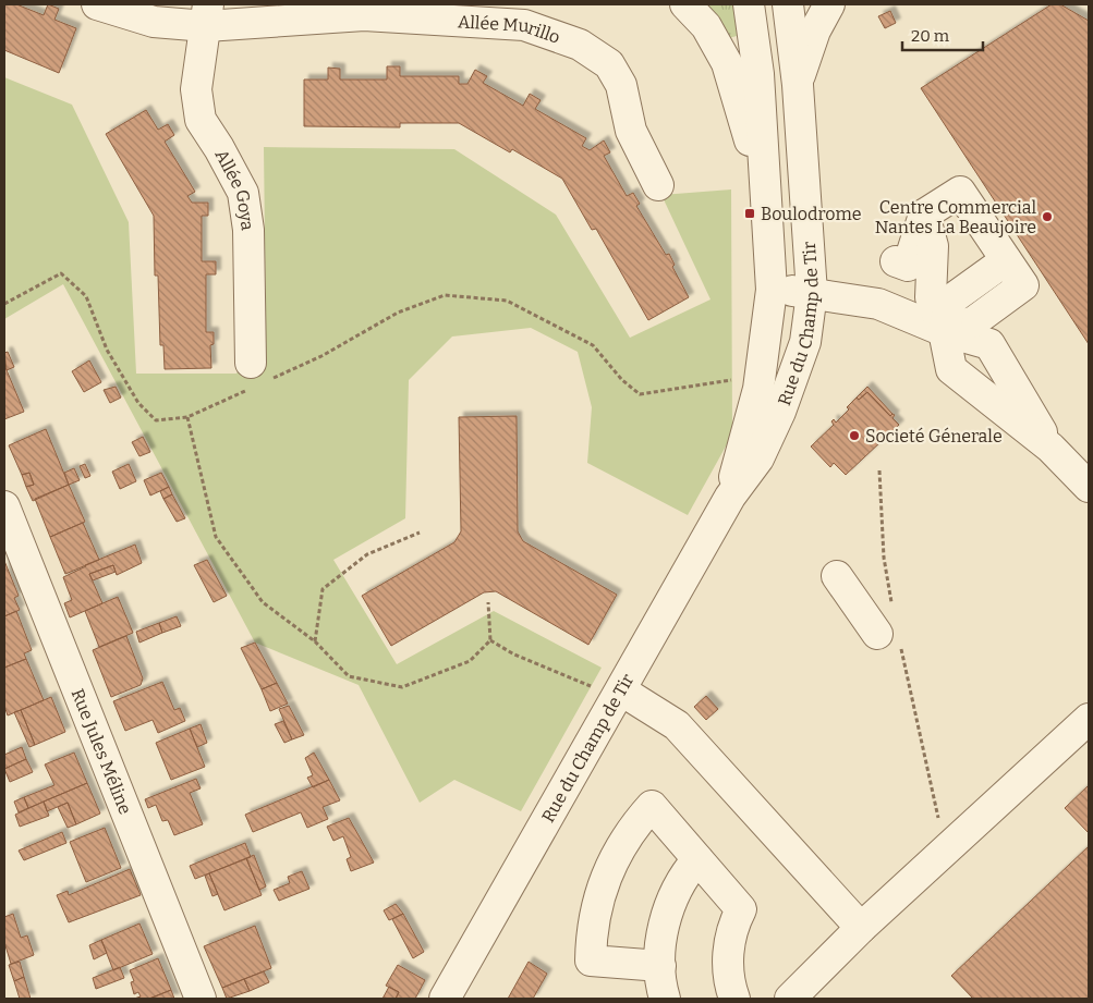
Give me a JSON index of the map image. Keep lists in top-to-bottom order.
{
  "streets": {
    "street": [
      "Allée Murillo",
      "Allée Goya",
      "Rue du Champ de Tir",
      "Rue Jules Méline"
    ]
  },
  "crossings": [
    ["Allée Murillo", "Allée Goya"]
  ],
  "places": {
    "transit": ["Boulodrome"],
    "other": ["Centre Commercial Nantes La Beaujoire", "Societé Génerale"]
  },
  "scale_bar": "20 m"
}
